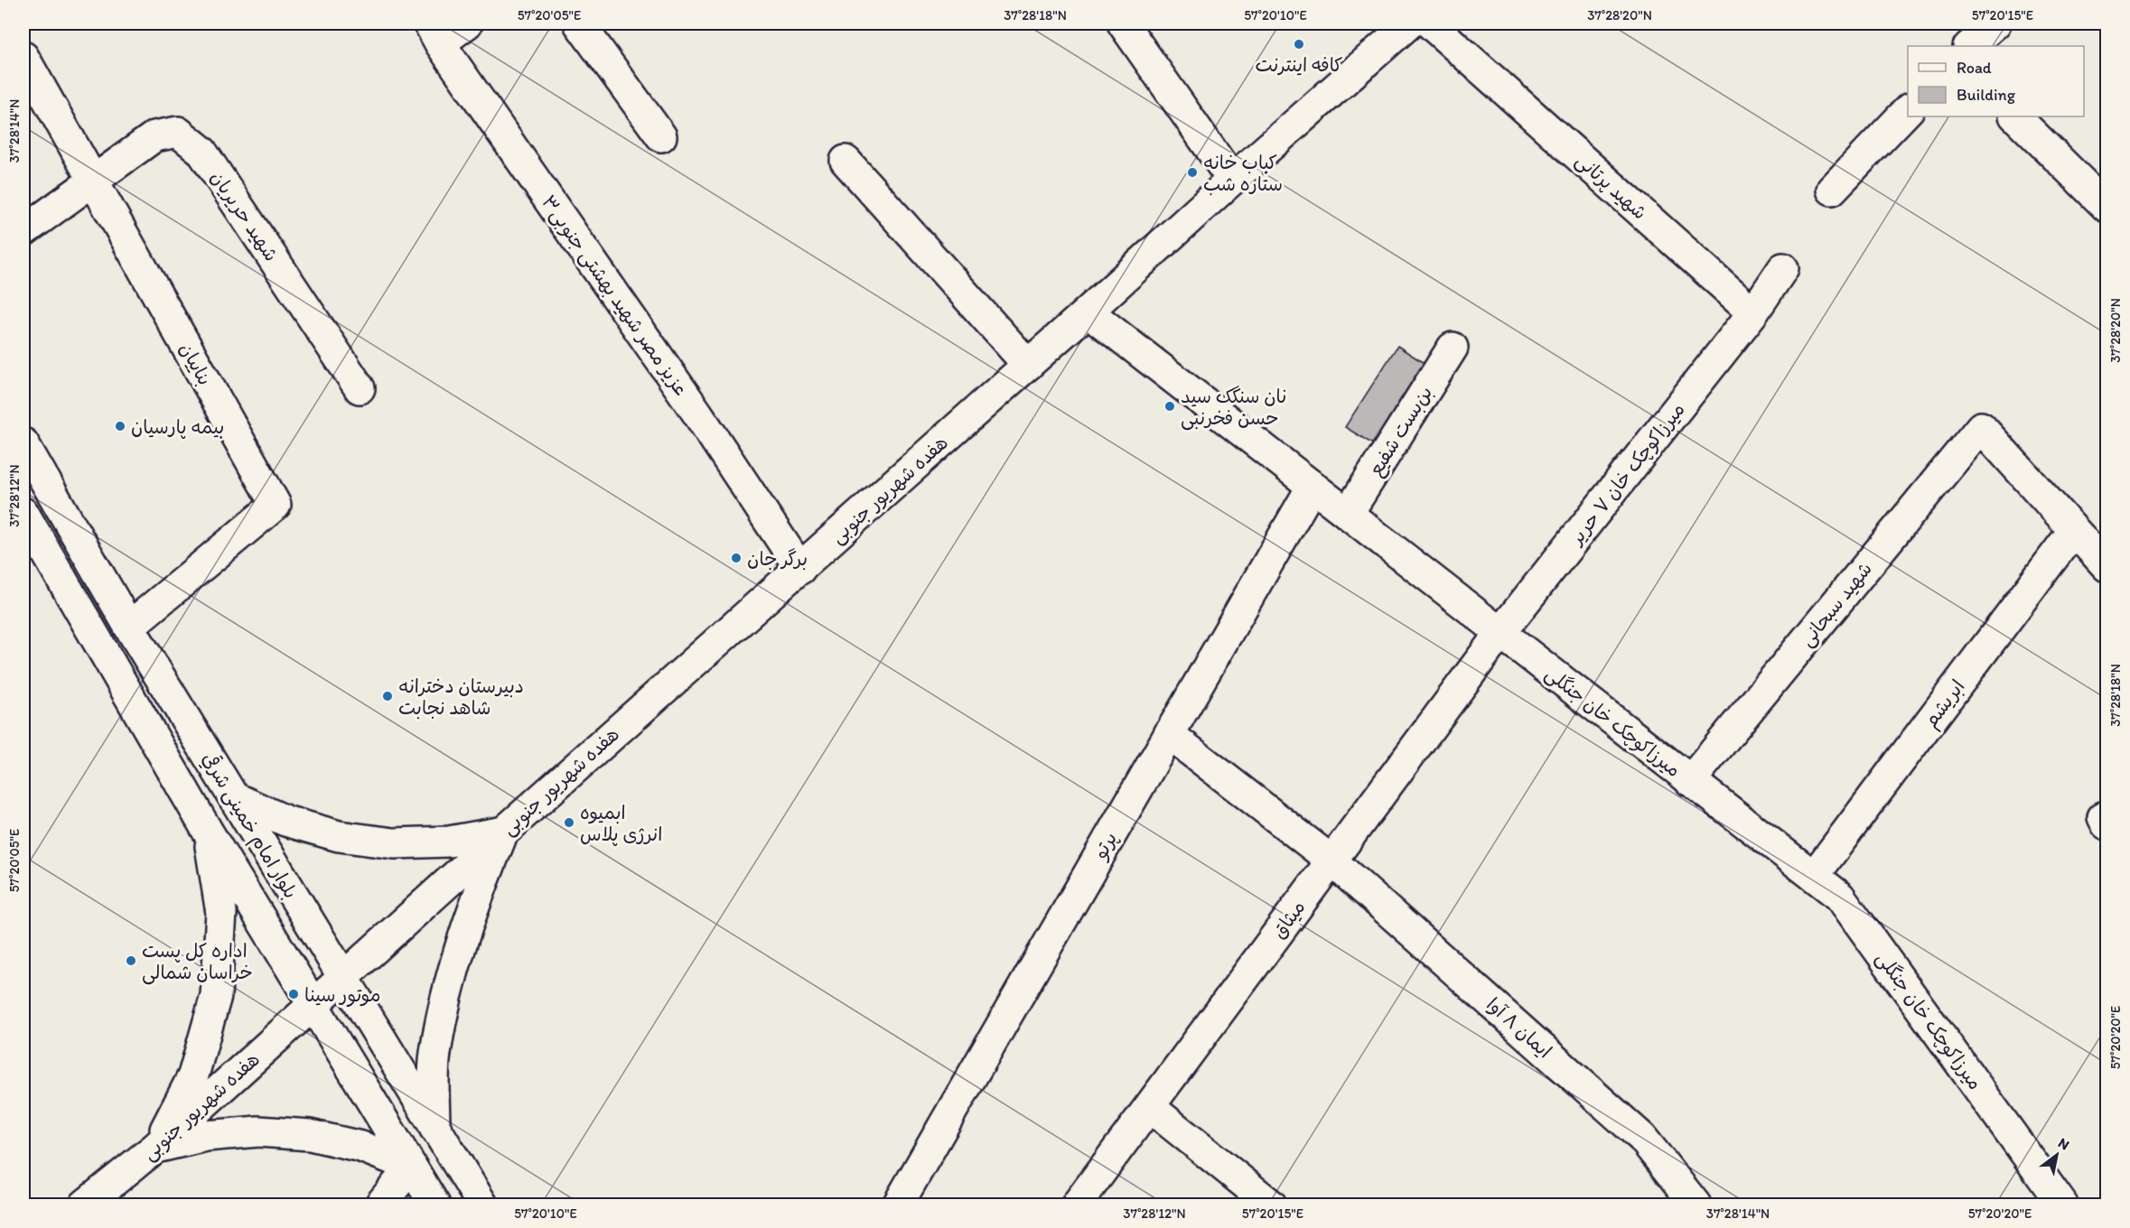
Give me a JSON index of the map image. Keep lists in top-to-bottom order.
{
  "streets": {
    "street": [
      "شهید پرتانی",
      "شهید حریریان",
      "عزیز مصر شهید بهشتی جنوبی۳",
      "بناییان",
      "بن‌بست شفیع",
      "میرزاکوچک خان ۷ حریر",
      "هفده شهریور جنوبی",
      "شهید سبحانی",
      "ابریشم",
      "میرزاکوچک خان جنگلی",
      "بلوار امام خمینی شرقي",
      "پرتو",
      "میثاق",
      "ایمان ۸ آوا"
    ]
  },
  "crossings": [
    ["شهید پرتانی", "میرزاکوچک خان ۷ حریر"],
    ["شهید حریریان", "بناییان"],
    ["عزیز مصر شهید بهشتی جنوبی۳", "هفده شهریور جنوبی"],
    ["بناییان", "بلوار امام خمینی شرقي"],
    ["بن‌بست شفیع", "میرزاکوچک خان جنگلی"],
    ["میرزاکوچک خان ۷ حریر", "میرزاکوچک خان جنگلی"],
    ["میرزاکوچک خان ۷ حریر", "میثاق"],
    ["هفده شهریور جنوبی", "میرزاکوچک خان جنگلی"],
    ["هفده شهریور جنوبی", "بلوار امام خمینی شرقي"],
    ["شهید سبحانی", "ابریشم"],
    ["شهید سبحانی", "میرزاکوچک خان جنگلی"],
    ["ابریشم", "میرزاکوچک خان جنگلی"],
    ["میرزاکوچک خان جنگلی", "پرتو"],
    ["میرزاکوچک خان جنگلی", "میثاق"],
    ["پرتو", "ایمان ۸ آوا"],
    ["میثاق", "ایمان ۸ آوا"]
  ],
  "places": [
    "کافه اینترنت",
    "کباب خانه ستاره شب",
    "نان سنگک سید حسن فخرنبی",
    "بیمه پارسیان",
    "برگر جان",
    "دبیرستان دخترانه شاهد نجابت",
    "ابمیوه انرژی پلاس",
    "اداره کل پست خراسان شمالی",
    "موتور سینا"
  ],
  "legend": ["Road", "Building"],
  "north": "top right",
  "coordinates": [
    "57°20'05\"E",
    "37°28'18\"N",
    "57°20'10\"E",
    "37°28'20\"N",
    "57°20'15\"E",
    "37°28'14\"N",
    "37°28'12\"N",
    "57°20'20\"E"
  ]
}
